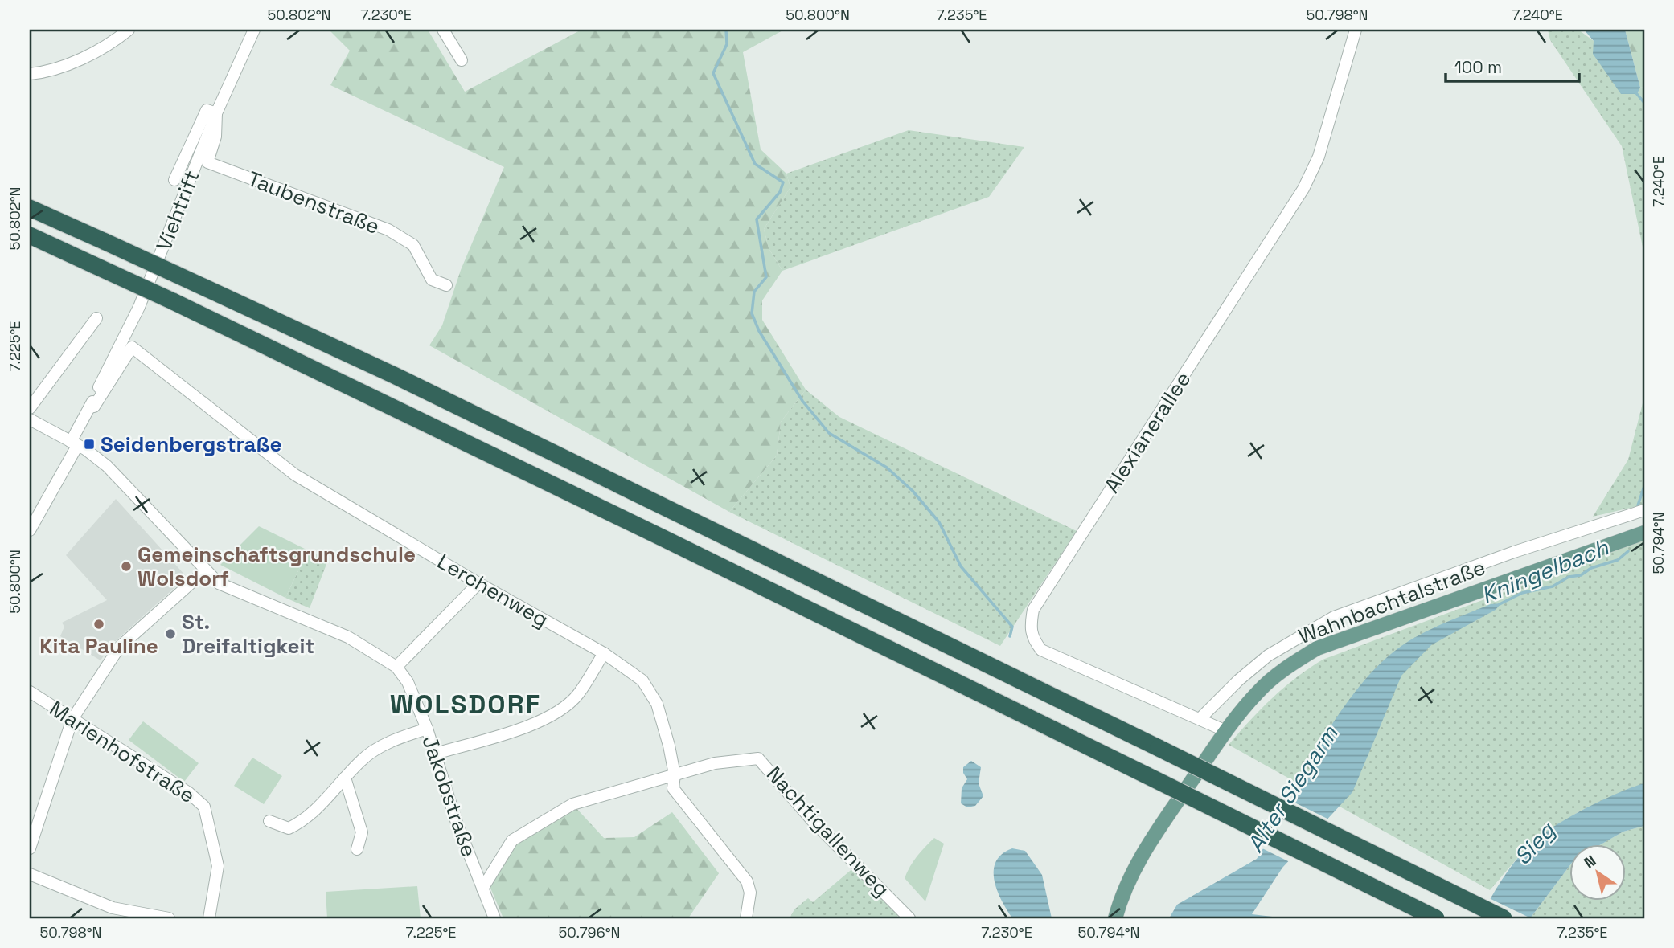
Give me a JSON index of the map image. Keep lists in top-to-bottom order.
{
  "streets": {
    "main road": ["Wahnbachtalstraße"],
    "street": [
      "Taubenstraße",
      "Viehtrift",
      "Alexianerallee",
      "Lerchenweg",
      "Marienhofstraße",
      "Jakobstraße",
      "Nachtigallenweg"
    ]
  },
  "crossings": [
    ["Taubenstraße", "Viehtrift"],
    ["Viehtrift", "Lerchenweg"],
    ["Alexianerallee", "Wahnbachtalstraße"],
    ["Lerchenweg", "Nachtigallenweg"]
  ],
  "districts": ["WOLSDORF"],
  "water": ["Kningelbach", "Alter Siegarm", "Sieg"],
  "places": {
    "transit": ["Seidenbergstraße"],
    "other": ["Gemeinschaftsgrundschule Wolsdorf", "Kita Pauline", "St. Dreifaltigkeit"]
  },
  "scale_bar": "100 m",
  "north": "top left",
  "coordinates": [
    "50.802°N",
    "7.230°E",
    "50.800°N",
    "7.235°E",
    "50.798°N",
    "7.240°E",
    "7.225°E",
    "50.794°N",
    "50.796°N"
  ]
}
